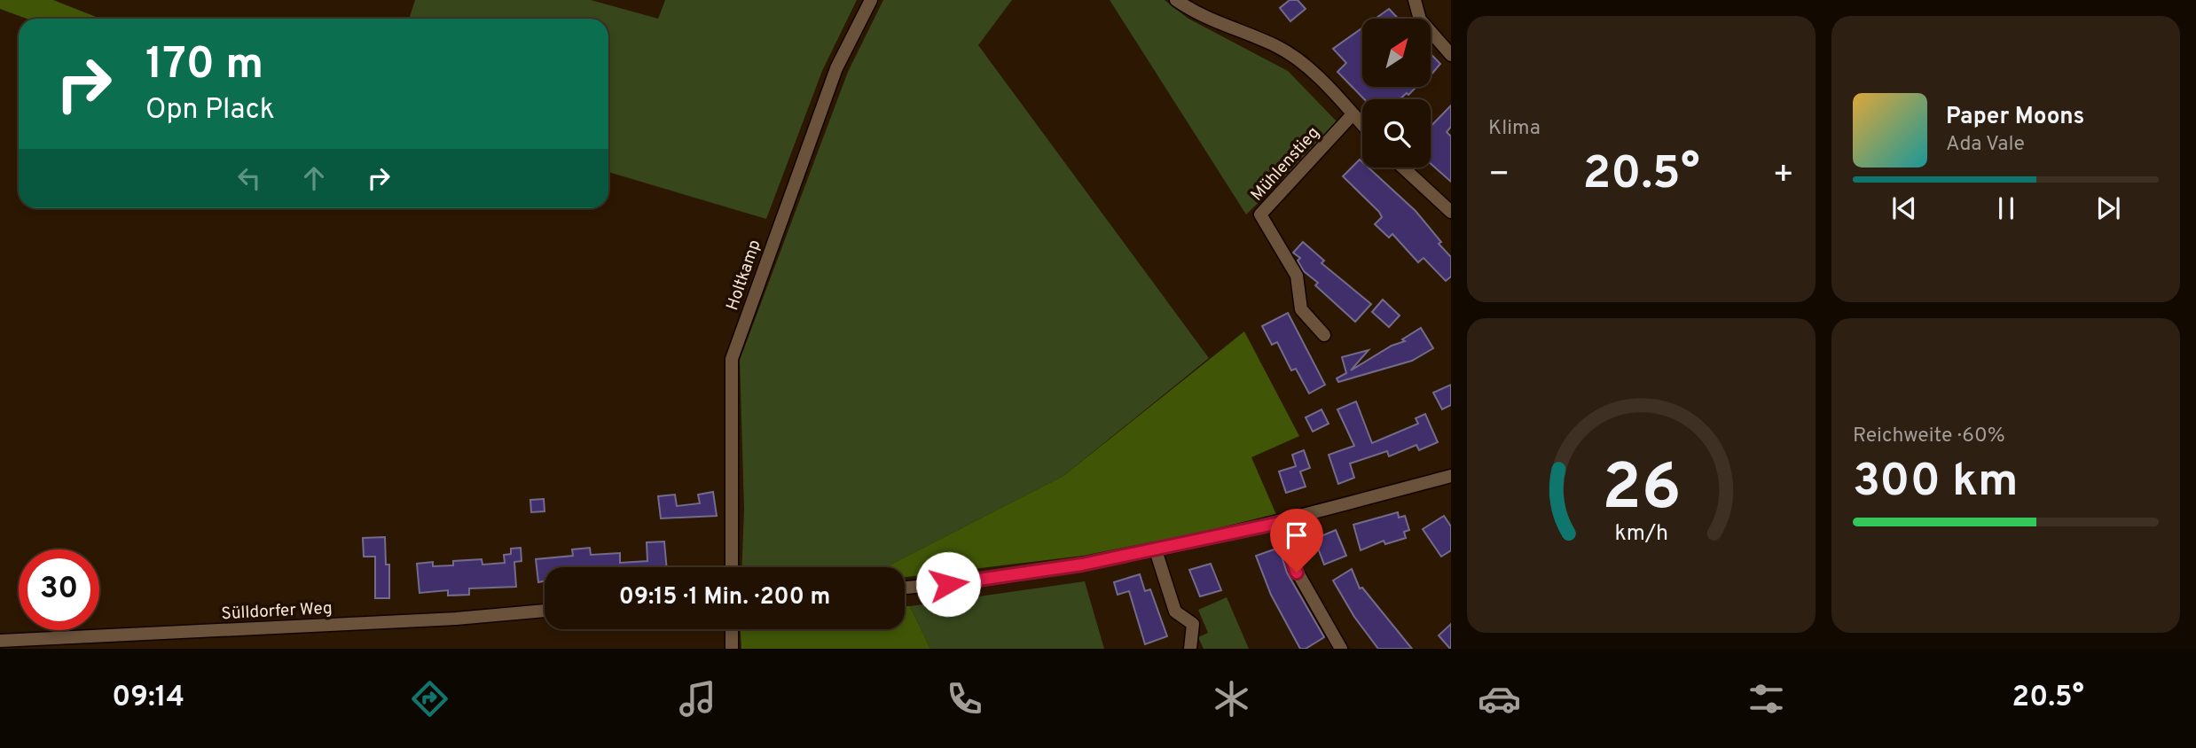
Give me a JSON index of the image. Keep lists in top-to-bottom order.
{
  "streets": {
    "street": ["Mühlenstieg", "Holtkamp", "Sülldorfer Weg"]
  },
  "north": "top right",
  "page": {
    "tile": [
      "Klima",
      ["Reichweite · 60%", "300 km"]
    ],
    "turn": ["170 m", "Opn Plack"],
    "song": ["Paper Moons", "Ada Vale"],
    "heat": ["−", "20.5°", "+"],
    "limit": "30",
    "trip": "09:15 · 1 Min. · 200 m",
    "tabs": ["09:14", "20.5°"],
    "gauge": ["26", "km/h"]
  }
}
